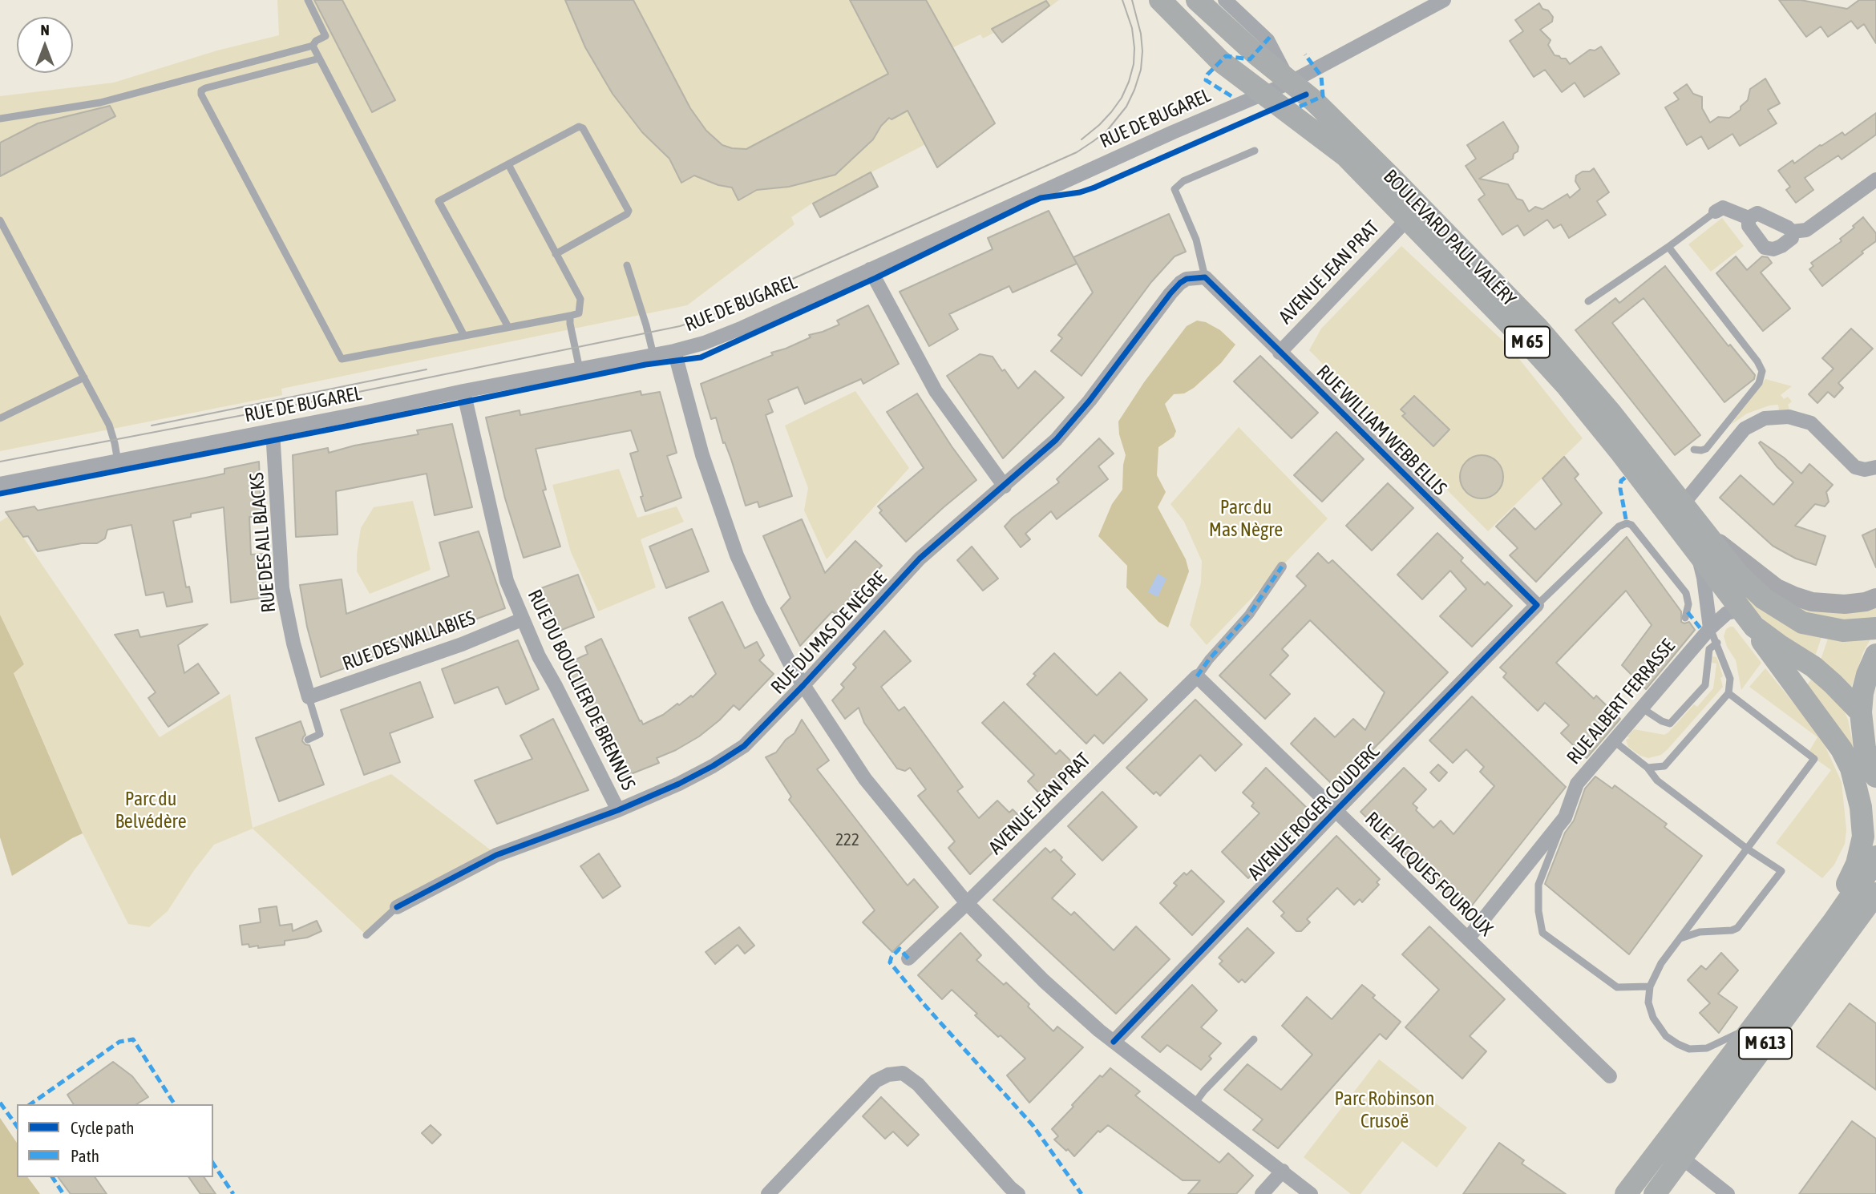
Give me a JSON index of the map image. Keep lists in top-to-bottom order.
{
  "streets": {
    "main road": ["BOULEVARD PAUL VALÉRY", "M 65", "M 613"],
    "street": [
      "RUE DE BUGAREL",
      "AVENUE JEAN PRAT",
      "RUE WILLIAM WEBB ELLIS",
      "RUE DES ALL BLACKS",
      "RUE DU MAS DE NÈGRE",
      "RUE DES WALLABIES",
      "RUE DU BOUCLIER DE BRENNUS",
      "RUE ALBERT FERRASSE",
      "AVENUE ROGER COUDERC",
      "RUE JACQUES FOUROUX"
    ]
  },
  "crossings": [
    ["RUE DE BUGAREL", "BOULEVARD PAUL VALÉRY"],
    ["RUE DE BUGAREL", "M 65"],
    ["RUE DE BUGAREL", "RUE DES ALL BLACKS"],
    ["RUE DE BUGAREL", "RUE DU BOUCLIER DE BRENNUS"],
    ["BOULEVARD PAUL VALÉRY", "AVENUE JEAN PRAT"],
    ["BOULEVARD PAUL VALÉRY", "M 65"],
    ["BOULEVARD PAUL VALÉRY", "RUE ALBERT FERRASSE"],
    ["BOULEVARD PAUL VALÉRY", "M 613"],
    ["AVENUE JEAN PRAT", "RUE WILLIAM WEBB ELLIS"],
    ["AVENUE JEAN PRAT", "RUE JACQUES FOUROUX"],
    ["RUE WILLIAM WEBB ELLIS", "RUE DU MAS DE NÈGRE"],
    ["RUE WILLIAM WEBB ELLIS", "AVENUE ROGER COUDERC"],
    ["RUE DES ALL BLACKS", "RUE DES WALLABIES"],
    ["RUE DU MAS DE NÈGRE", "RUE DU BOUCLIER DE BRENNUS"],
    ["RUE DES WALLABIES", "RUE DU BOUCLIER DE BRENNUS"],
    ["RUE ALBERT FERRASSE", "RUE JACQUES FOUROUX"],
    ["RUE ALBERT FERRASSE", "M 613"],
    ["AVENUE ROGER COUDERC", "RUE JACQUES FOUROUX"]
  ],
  "parks": ["Parc du Mas Nègre", "Parc du Belvédère", "Parc Robinson Crusoë"],
  "house_numbers": ["222"],
  "legend": ["Cycle path", "Path"],
  "north": "top"
}
